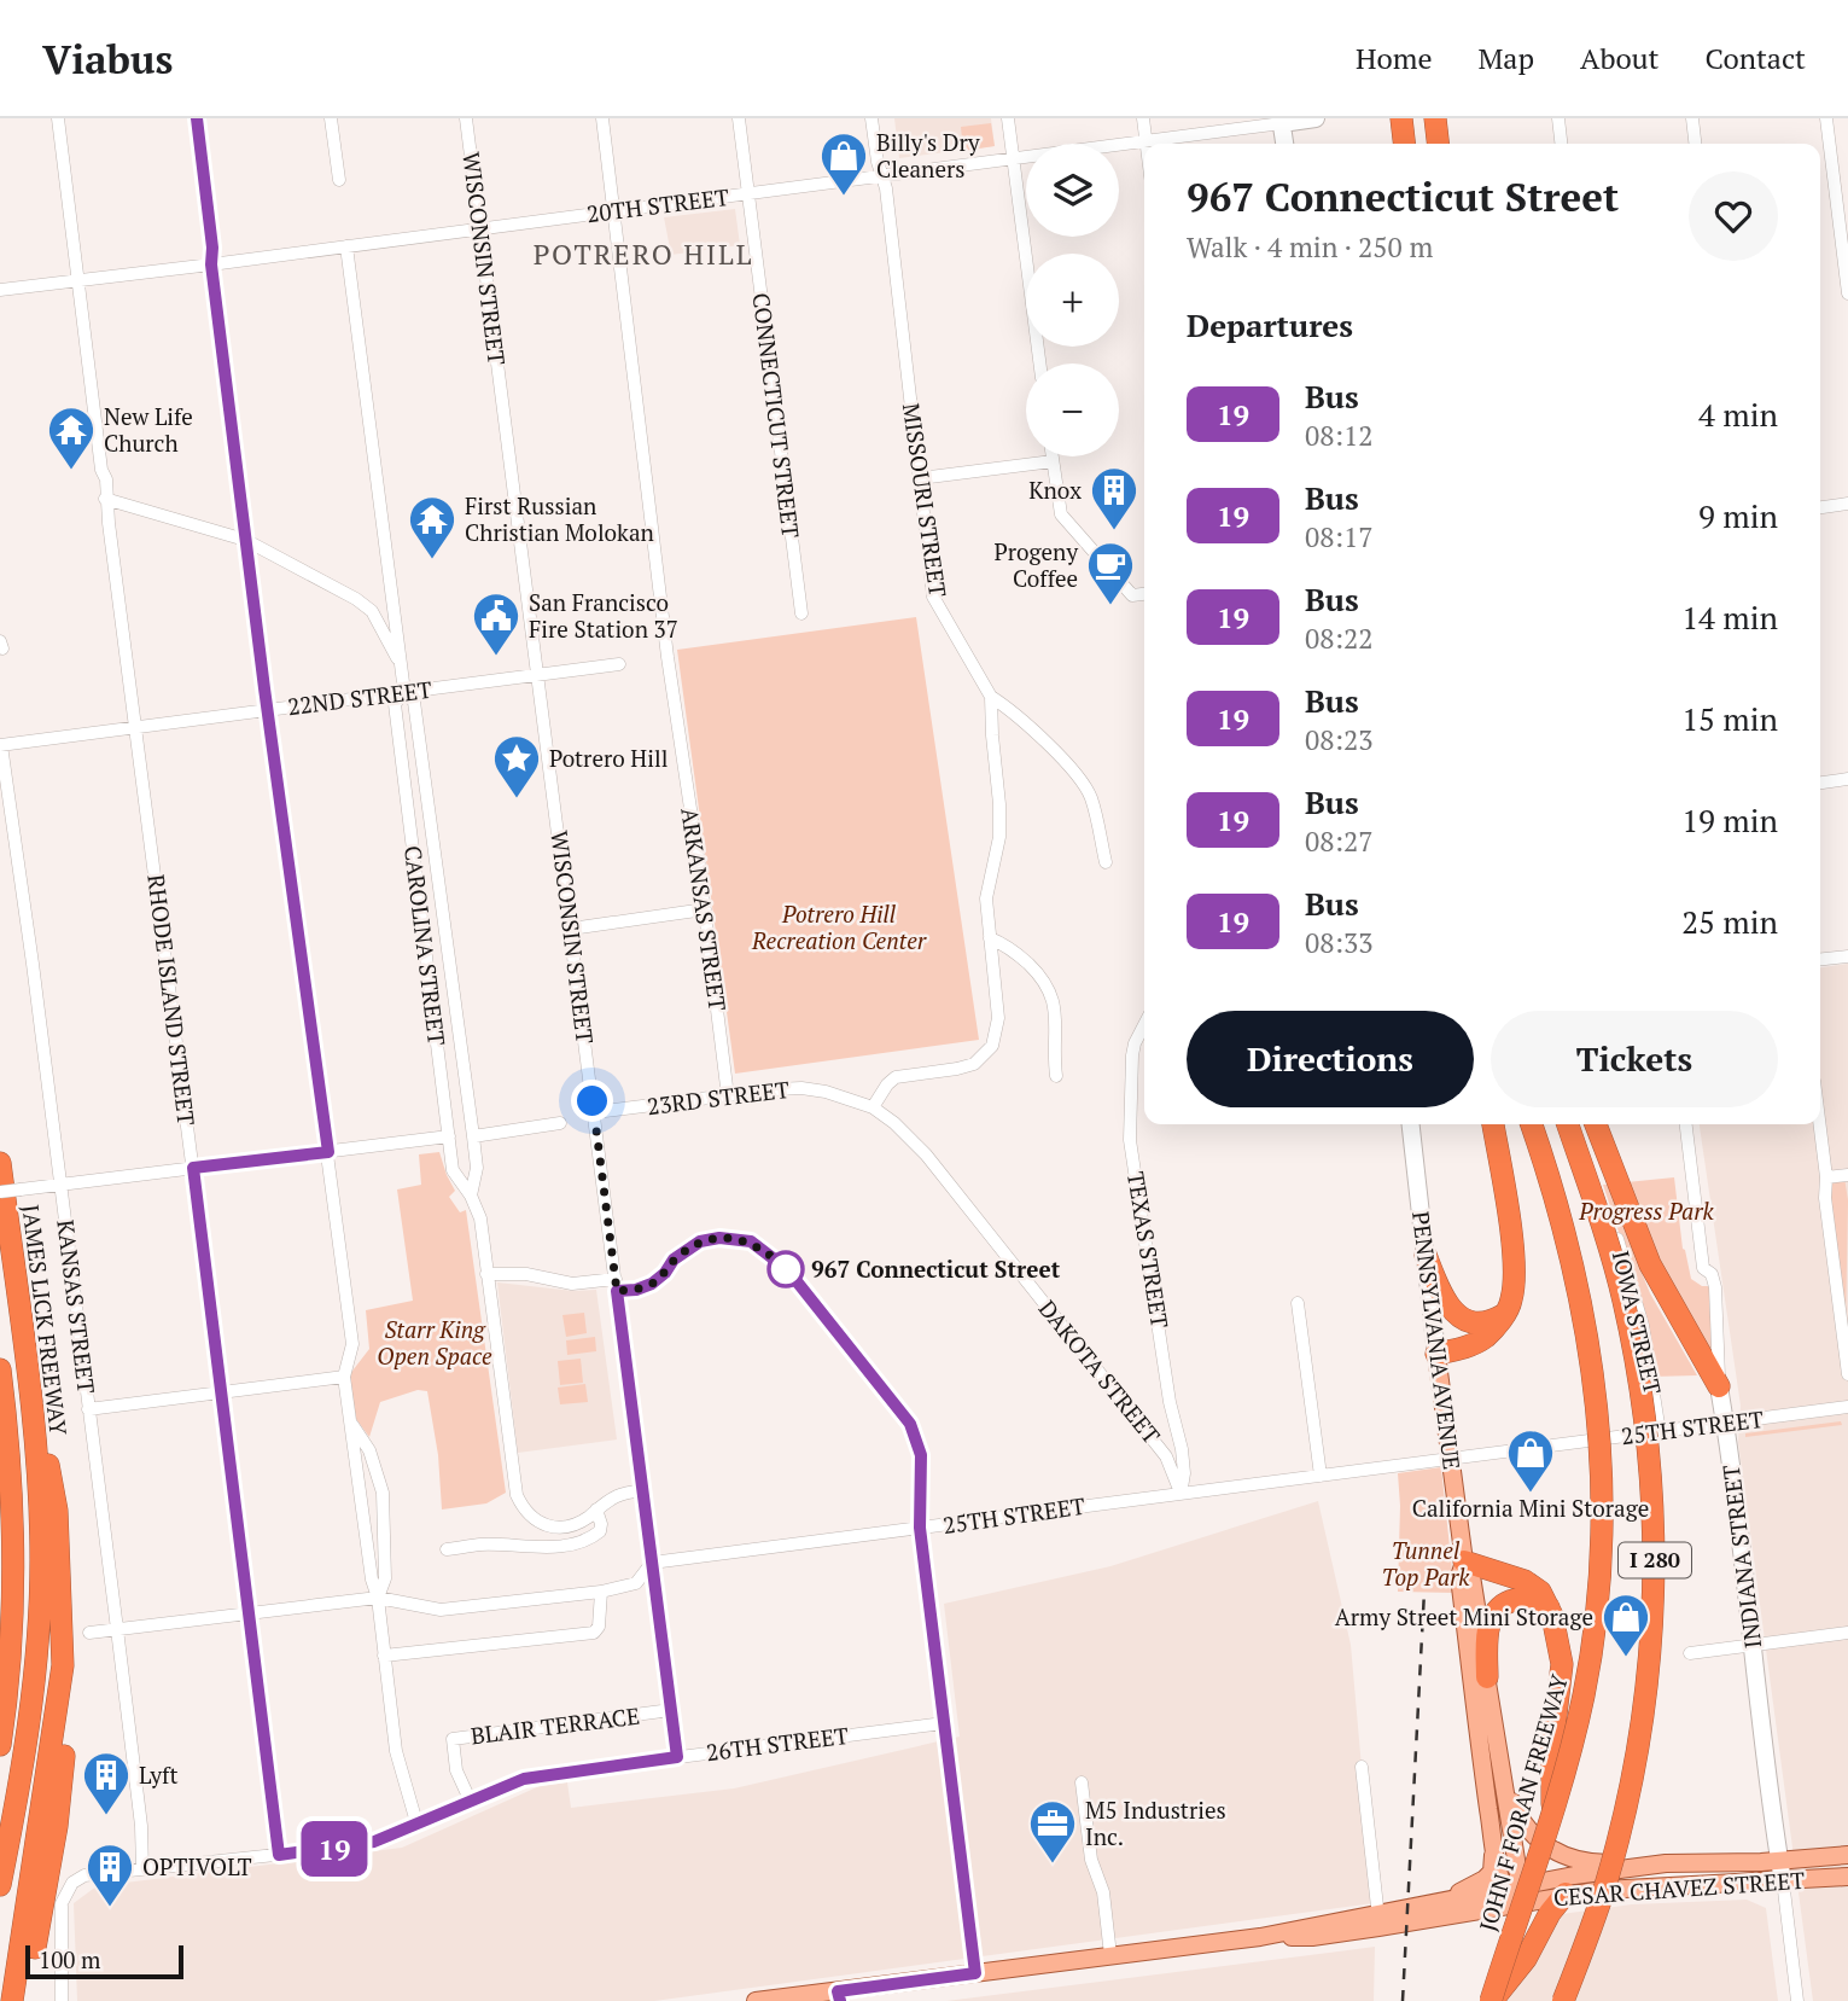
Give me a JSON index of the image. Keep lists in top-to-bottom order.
{
  "streets": {
    "highway": ["JAMES LICK FREEWAY", "I 280", "JOHN F FORAN FREEWAY"],
    "main road": [
      "20TH STREET",
      "PENNSYLVANIA AVENUE",
      "INDIANA STREET",
      "CESAR CHAVEZ STREET"
    ],
    "street": [
      "WISCONSIN STREET",
      "CONNECTICUT STREET",
      "MISSOURI STREET",
      "22ND STREET",
      "ARKANSAS STREET",
      "CAROLINA STREET",
      "RHODE ISLAND STREET",
      "23RD STREET",
      "TEXAS STREET",
      "KANSAS STREET",
      "IOWA STREET",
      "DAKOTA STREET",
      "25TH STREET",
      "BLAIR TERRACE",
      "26TH STREET"
    ]
  },
  "crossings": [
    ["20TH STREET", "WISCONSIN STREET"],
    ["20TH STREET", "CONNECTICUT STREET"],
    ["20TH STREET", "MISSOURI STREET"],
    ["20TH STREET", "ARKANSAS STREET"],
    ["20TH STREET", "CAROLINA STREET"],
    ["20TH STREET", "RHODE ISLAND STREET"],
    ["WISCONSIN STREET", "22ND STREET"],
    ["WISCONSIN STREET", "CAROLINA STREET"],
    ["WISCONSIN STREET", "23RD STREET"],
    ["WISCONSIN STREET", "25TH STREET"],
    ["WISCONSIN STREET", "BLAIR TERRACE"],
    ["WISCONSIN STREET", "26TH STREET"],
    ["MISSOURI STREET", "23RD STREET"],
    ["MISSOURI STREET", "DAKOTA STREET"],
    ["22ND STREET", "CAROLINA STREET"],
    ["22ND STREET", "RHODE ISLAND STREET"],
    ["22ND STREET", "KANSAS STREET"],
    ["ARKANSAS STREET", "23RD STREET"],
    ["RHODE ISLAND STREET", "26TH STREET"],
    ["23RD STREET", "DAKOTA STREET"],
    ["TEXAS STREET", "DAKOTA STREET"],
    ["TEXAS STREET", "25TH STREET"],
    ["KANSAS STREET", "26TH STREET"],
    ["IOWA STREET", "25TH STREET"],
    ["PENNSYLVANIA AVENUE", "25TH STREET"],
    ["PENNSYLVANIA AVENUE", "CESAR CHAVEZ STREET"],
    ["DAKOTA STREET", "25TH STREET"],
    ["25TH STREET", "INDIANA STREET"],
    ["INDIANA STREET", "CESAR CHAVEZ STREET"],
    ["BLAIR TERRACE", "26TH STREET"]
  ],
  "districts": ["POTRERO HILL"],
  "parks": [
    "Potrero Hill Recreation Center",
    "Progress Park",
    "Starr King Open Space",
    "Tunnel Top Park"
  ],
  "places": {
    "shop": ["Billy's Dry Cleaners", "California Mini Storage", "Army Street Mini Storage"],
    "temple": ["New Life Church", "First Russian Christian Molokan"],
    "building": ["Knox", "Lyft", "OPTIVOLT"],
    "cafe": ["Progeny Coffee"],
    "public building": ["San Francisco Fire Station 37"],
    "place": ["Potrero Hill"],
    "other": ["967 Connecticut Street"],
    "office": ["M5 Industries Inc."]
  },
  "lines": ["bus line 19"],
  "scale_bar": "100 m",
  "page": {
    "header": "Viabus",
    "nav": [
      "Home",
      "Map",
      "About",
      "Contact"
    ],
    "on_map": "19",
    "map_buttons": ["+", "−"],
    "heading": [
      ["967 Connecticut Street", "Walk · 4 min · 250 m"],
      "Departures"
    ],
    "list": [
      {
        "mark": "19",
        "name": "Bus",
        "note": "08:12",
        "value": "4 min"
      },
      {
        "mark": "19",
        "name": "Bus",
        "note": "08:17",
        "value": "9 min"
      },
      {
        "mark": "19",
        "name": "Bus",
        "note": "08:22",
        "value": "14 min"
      },
      {
        "mark": "19",
        "name": "Bus",
        "note": "08:23",
        "value": "15 min"
      },
      {
        "mark": "19",
        "name": "Bus",
        "note": "08:27",
        "value": "19 min"
      },
      {
        "mark": "19",
        "name": "Bus",
        "note": "08:33",
        "value": "25 min"
      }
    ],
    "buttons": ["Directions", "Tickets"],
    "scale": "100 m"
  }
}
